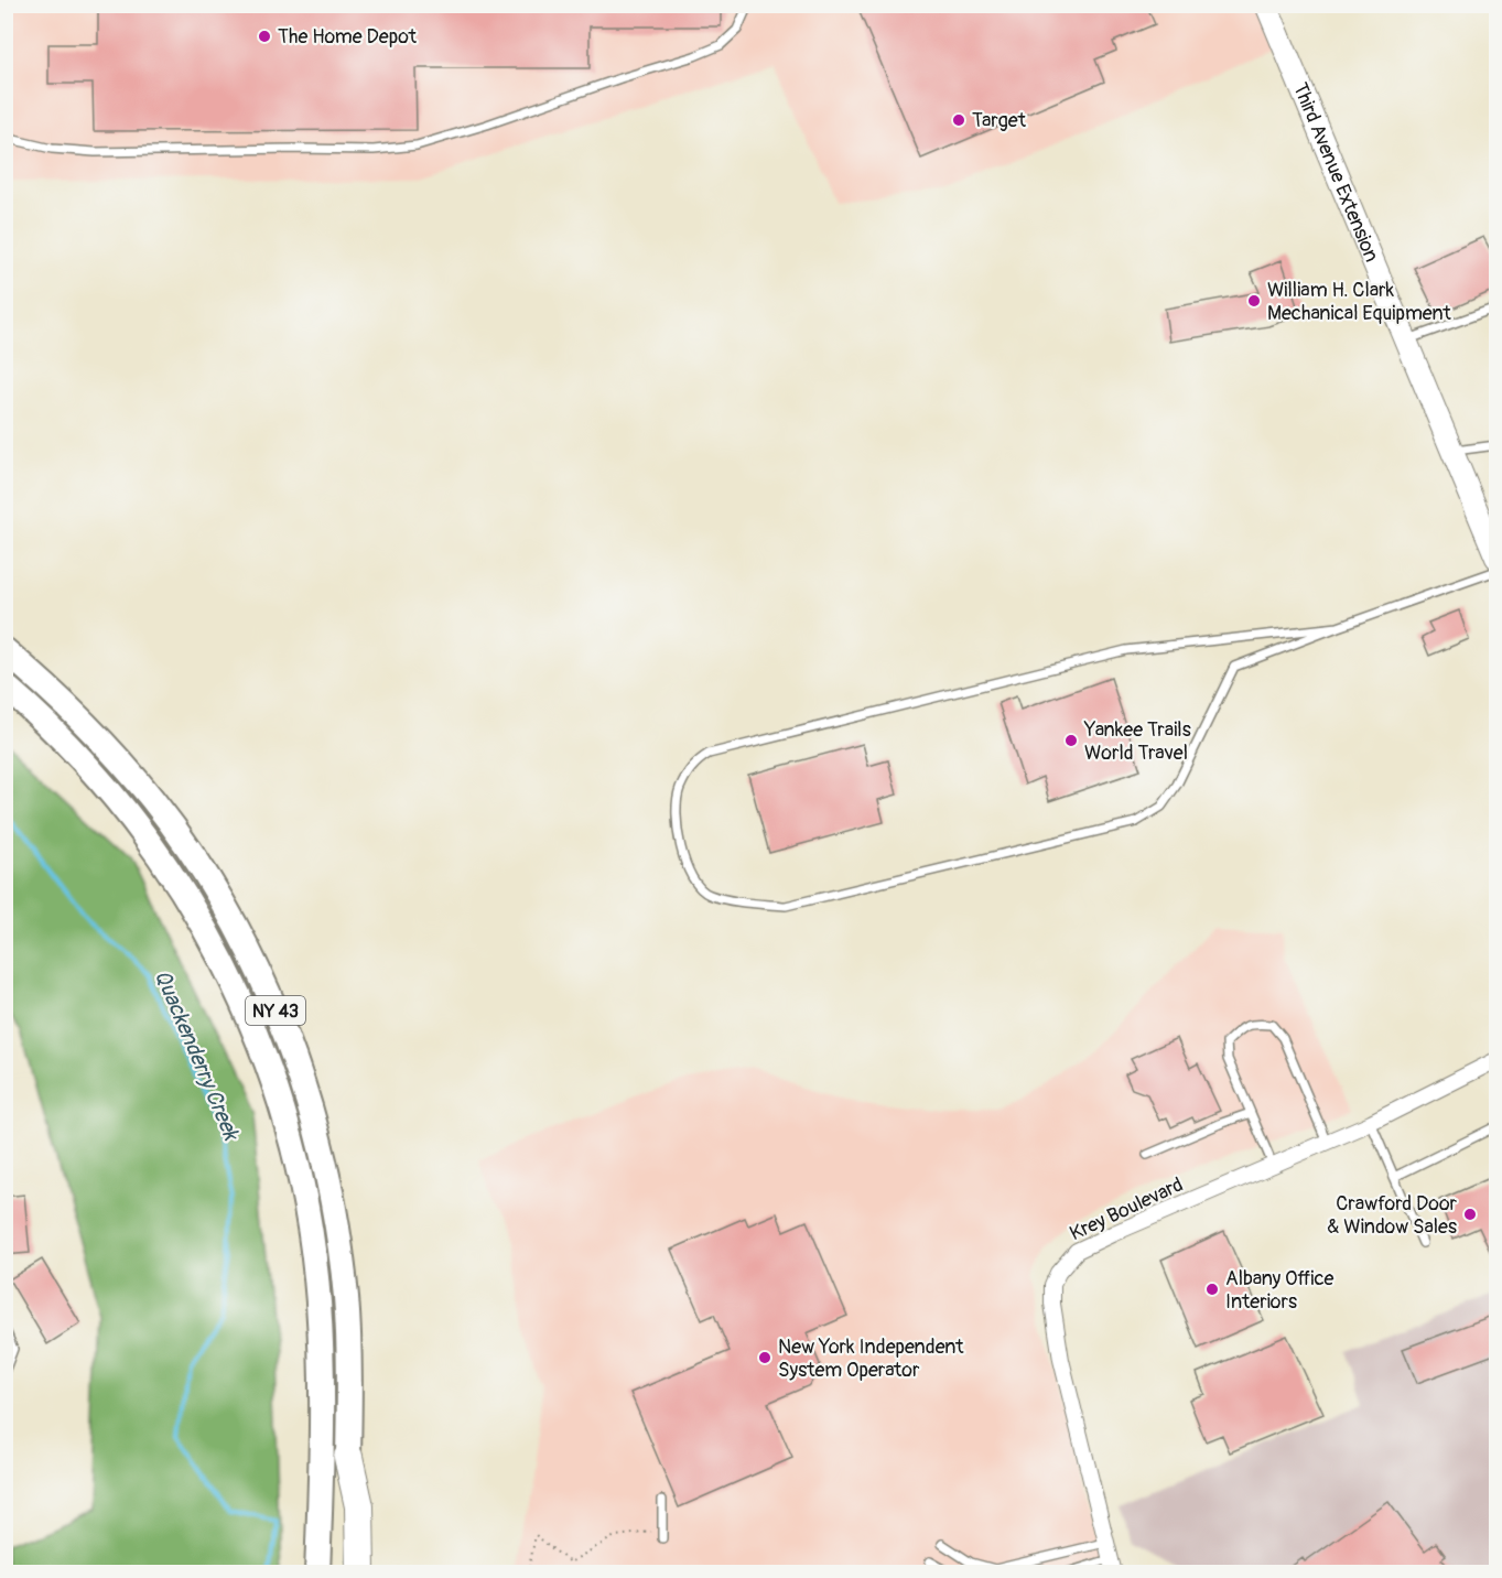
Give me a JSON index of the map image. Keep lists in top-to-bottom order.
{
  "streets": {
    "main road": ["NY 43"],
    "street": ["Third Avenue Extension", "Krey Boulevard"]
  },
  "water": ["Quackenderry Creek"],
  "places": [
    "The Home Depot",
    "Target",
    "William H. Clark Mechanical Equipment",
    "Yankee Trails World Travel",
    "Crawford Door & Window Sales",
    "Albany Office Interiors",
    "New York Independent System Operator"
  ]
}
